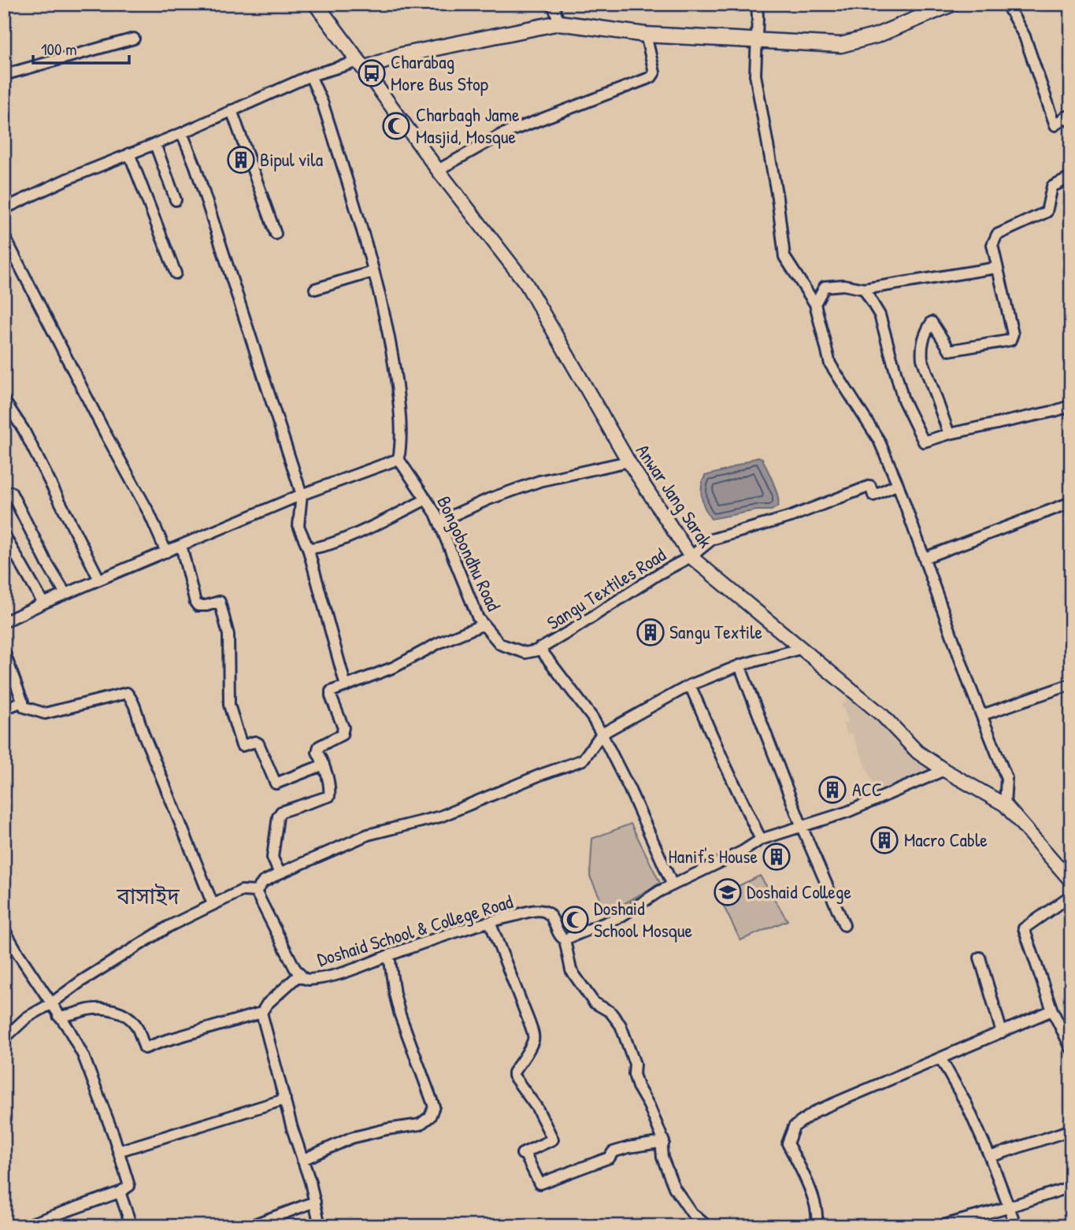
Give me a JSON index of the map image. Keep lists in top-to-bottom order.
{
  "streets": {
    "main road": ["Anwar Jang Sarak"],
    "street": ["Bongobondhu Road", "Sangu Textiles Road", "Doshaid School & College Road"]
  },
  "crossings": [
    ["Anwar Jang Sarak", "Sangu Textiles Road"],
    ["Bongobondhu Road", "Sangu Textiles Road"]
  ],
  "districts": ["বাসাইদ"],
  "places": {
    "bus stop": ["Charabag More Bus Stop"],
    "mosque": ["Charbagh Jame Masjid, Mosque", "Doshaid School Mosque"],
    "building": [
      "Bipul vila",
      "Sangu Textile",
      "ACC",
      "Macro Cable",
      "Hanif's House"
    ],
    "school or university": ["Doshaid College"]
  },
  "scale_bar": "100 m"
}
